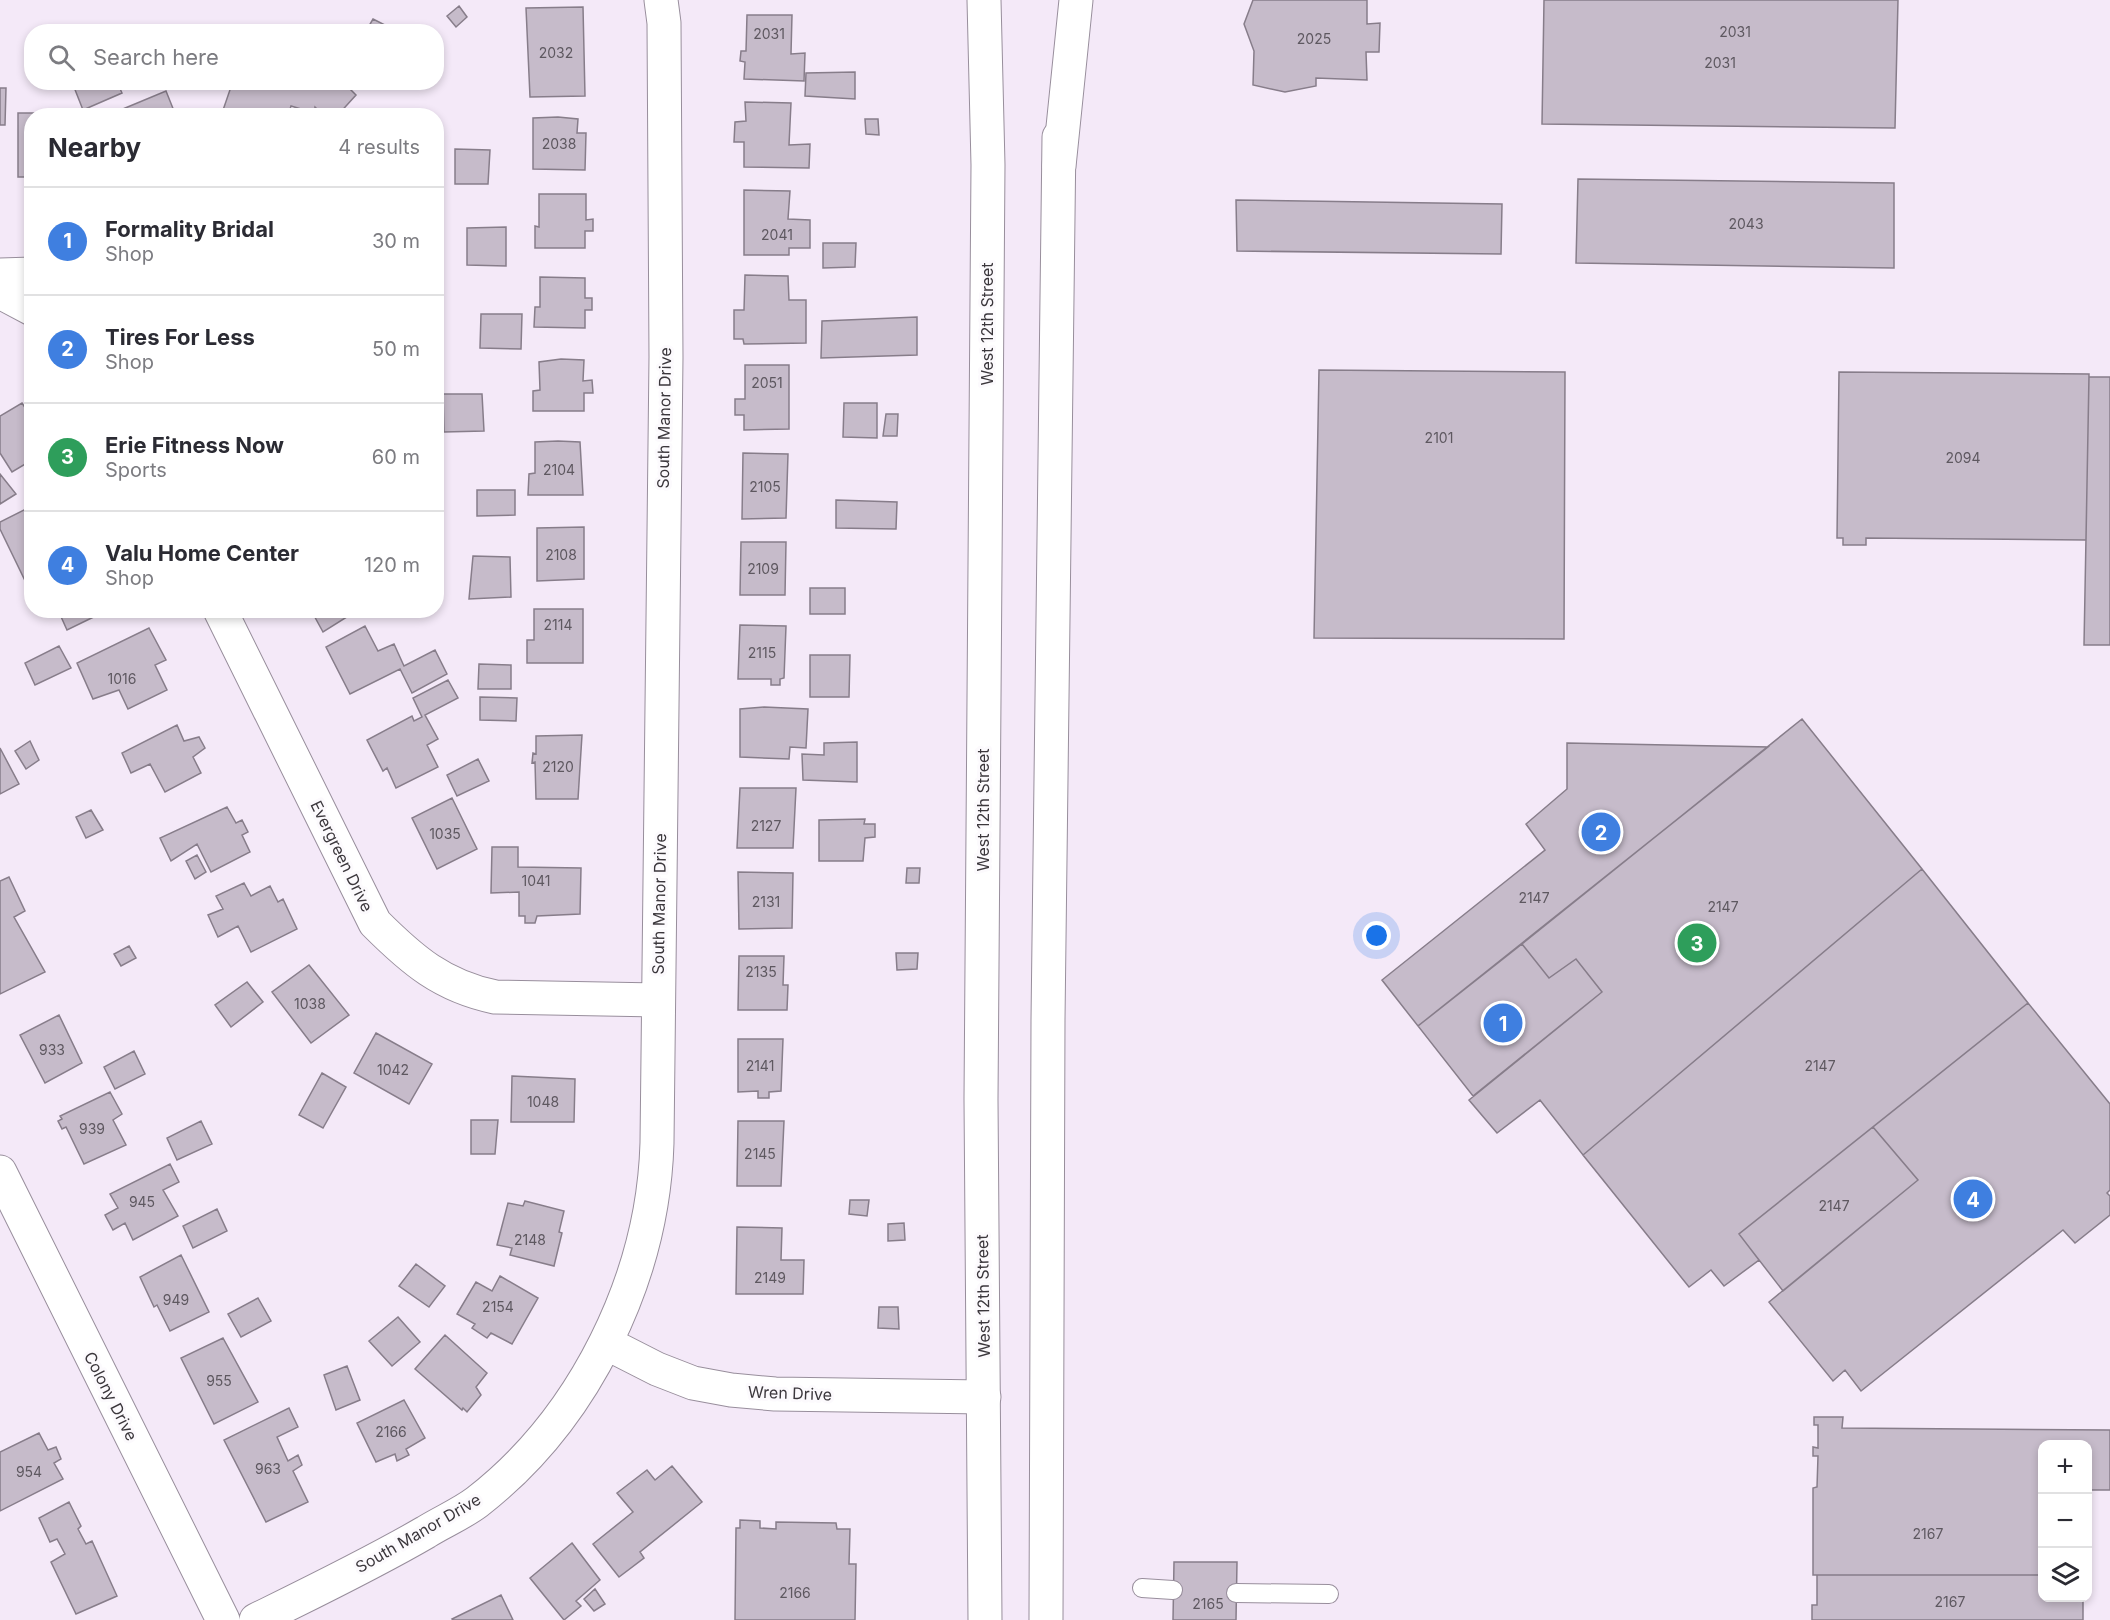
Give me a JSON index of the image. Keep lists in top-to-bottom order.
{
  "streets": {
    "main road": [
      "West 12th Street",
      "South Manor Drive",
      "Evergreen Drive",
      "Wren Drive",
      "Colony Drive"
    ]
  },
  "crossings": [
    ["West 12th Street", "Wren Drive"],
    ["South Manor Drive", "Evergreen Drive"],
    ["South Manor Drive", "Wren Drive"]
  ],
  "house_numbers": [
    "2031",
    "2031",
    "2025",
    "2032",
    "2031",
    "2038",
    "2043",
    "2041",
    "2051",
    "2101",
    "2094",
    "2104",
    "2105",
    "2108",
    "2109",
    "2114",
    "2115",
    "1016",
    "2120",
    "2127",
    "1035",
    "1041",
    "2147",
    "2131",
    "2147",
    "2135",
    "1038",
    "933",
    "2141",
    "2147",
    "1042",
    "1048",
    "939",
    "2145",
    "945",
    "2147",
    "2148",
    "2149",
    "949",
    "2154",
    "955",
    "2166",
    "963",
    "954",
    "2167",
    "2166",
    "2167",
    "2165"
  ],
  "page": {
    "search": "Search here",
    "heading": ["Nearby", "4 results"],
    "list": [
      {
        "mark": "1",
        "name": "Formality Bridal",
        "note": "Shop",
        "value": "30 m"
      },
      {
        "mark": "2",
        "name": "Tires For Less",
        "note": "Shop",
        "value": "50 m"
      },
      {
        "mark": "3",
        "name": "Erie Fitness Now",
        "note": "Sports",
        "value": "60 m"
      },
      {
        "mark": "4",
        "name": "Valu Home Center",
        "note": "Shop",
        "value": "120 m"
      }
    ],
    "pins": [
      "2",
      "3",
      "1",
      "4"
    ],
    "map_buttons": ["+", "−"]
  }
}
